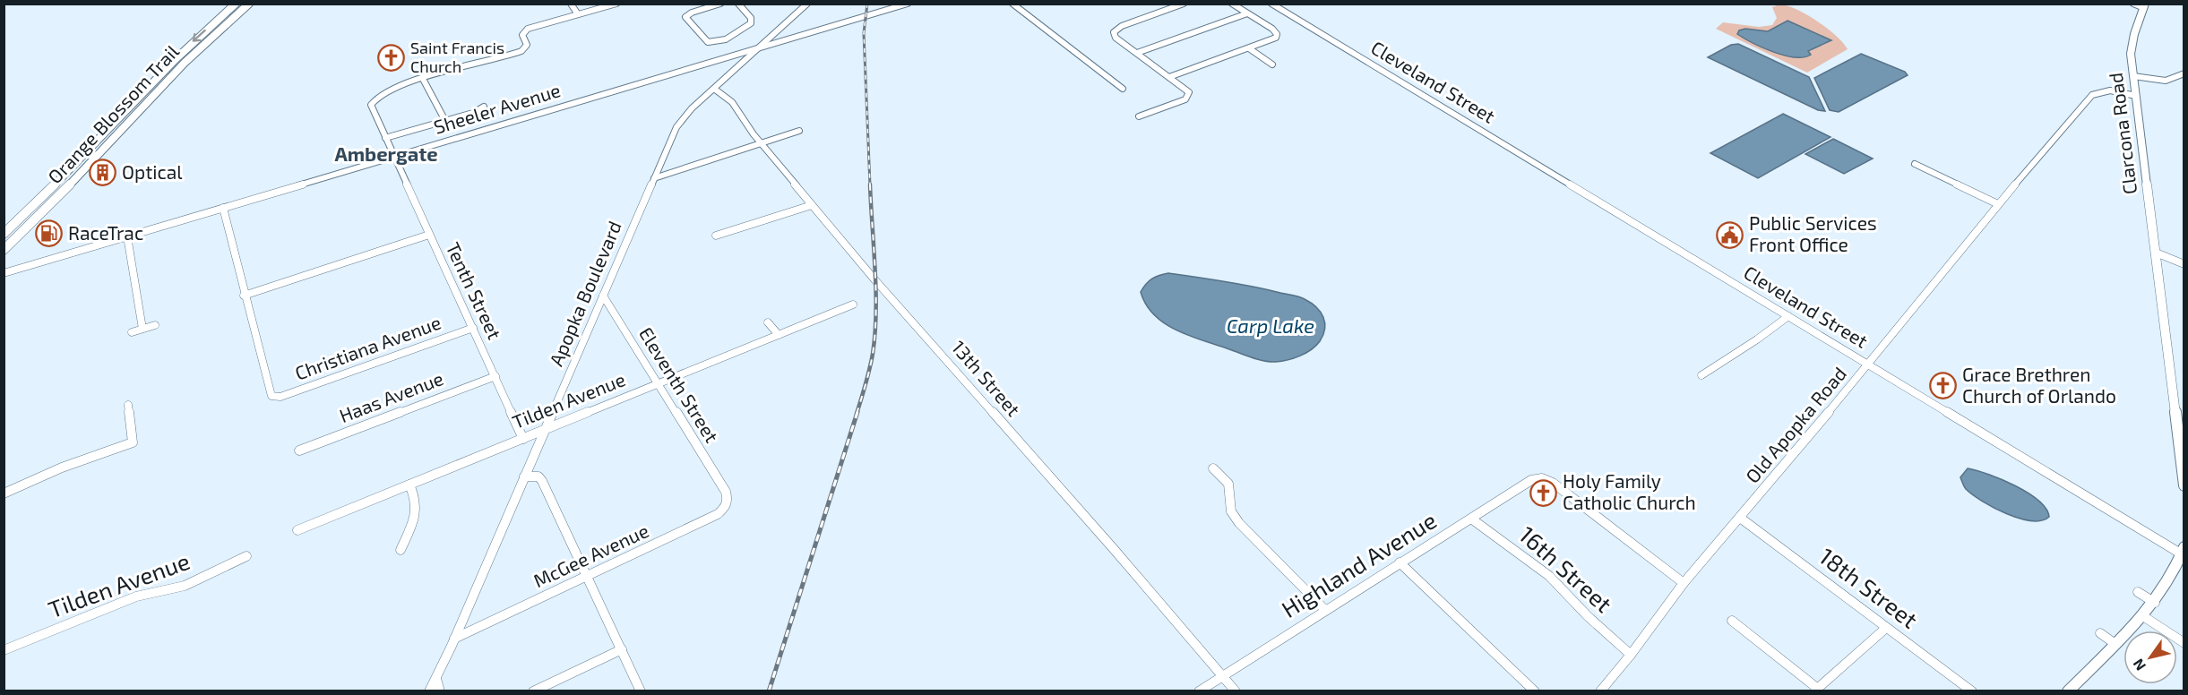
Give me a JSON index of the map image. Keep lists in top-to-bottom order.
{
  "streets": {
    "main road": ["Orange Blossom Trail", "Clarcona Road"],
    "street": [
      "Cleveland Street",
      "Sheeler Avenue",
      "Tenth Street",
      "Apopka Boulevard",
      "Christiana Avenue",
      "13th Street",
      "Eleventh Street",
      "Haas Avenue",
      "Tilden Avenue",
      "Old Apopka Road",
      "McGee Avenue",
      "Highland Avenue",
      "16th Street",
      "18th Street"
    ]
  },
  "crossings": [
    ["Cleveland Street", "Old Apopka Road"],
    ["Sheeler Avenue", "Tenth Street"],
    ["Sheeler Avenue", "Apopka Boulevard"],
    ["Clarcona Road", "Old Apopka Road"],
    ["Tenth Street", "Christiana Avenue"],
    ["Tenth Street", "Haas Avenue"],
    ["Tenth Street", "Tilden Avenue"],
    ["Apopka Boulevard", "13th Street"],
    ["Apopka Boulevard", "Eleventh Street"],
    ["Apopka Boulevard", "Tilden Avenue"],
    ["Apopka Boulevard", "McGee Avenue"],
    ["13th Street", "Highland Avenue"],
    ["Eleventh Street", "Tilden Avenue"],
    ["Eleventh Street", "McGee Avenue"],
    ["Old Apopka Road", "Highland Avenue"],
    ["Old Apopka Road", "16th Street"],
    ["Old Apopka Road", "18th Street"],
    ["Highland Avenue", "16th Street"]
  ],
  "districts": ["Ambergate"],
  "water": ["Carp Lake"],
  "places": {
    "church": ["Saint Francis Church", "Grace Brethren Church of Orlando", "Holy Family Catholic Church"],
    "building": ["Optical"],
    "fuel station": ["RaceTrac"],
    "public building": ["Public Services Front Office"]
  },
  "north": "bottom left"
}
